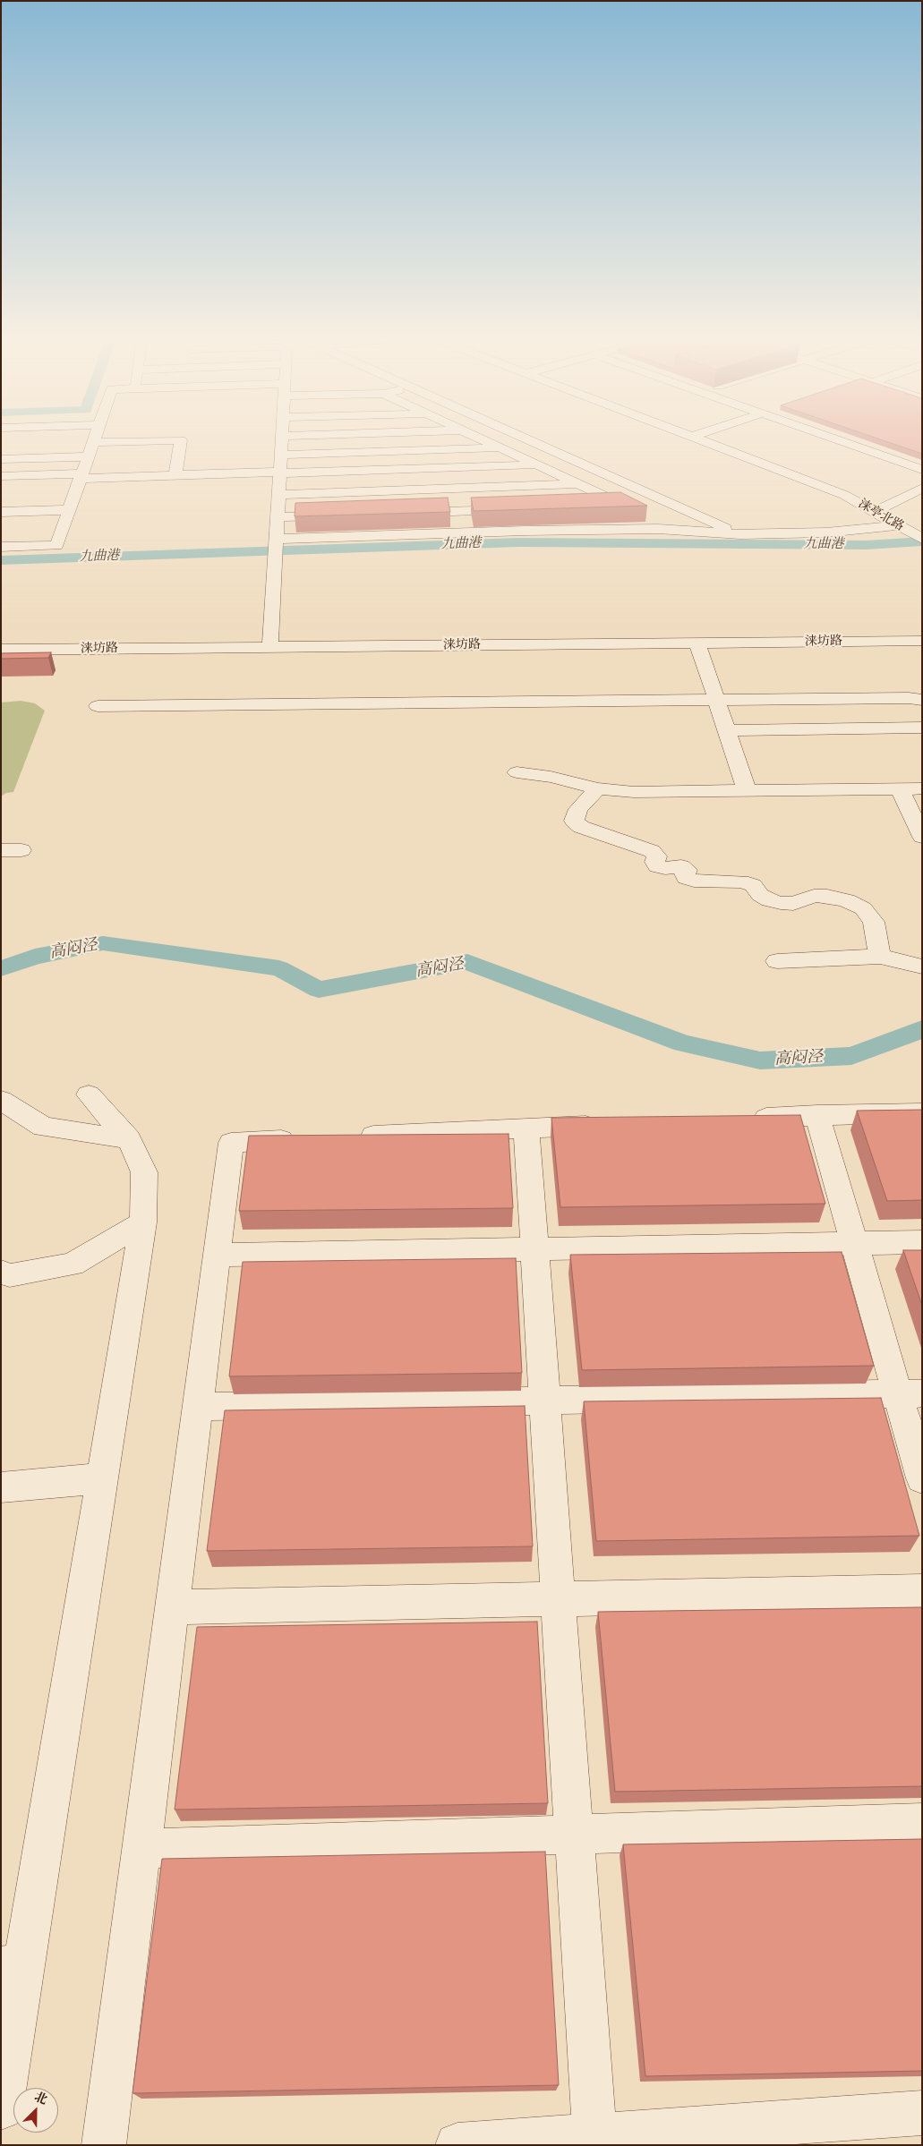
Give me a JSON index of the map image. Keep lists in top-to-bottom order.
{
  "streets": {
    "street": ["涞亭北路", "涞坊路"]
  },
  "water": ["九曲港", "高闷泾"],
  "north": "top right"
}
